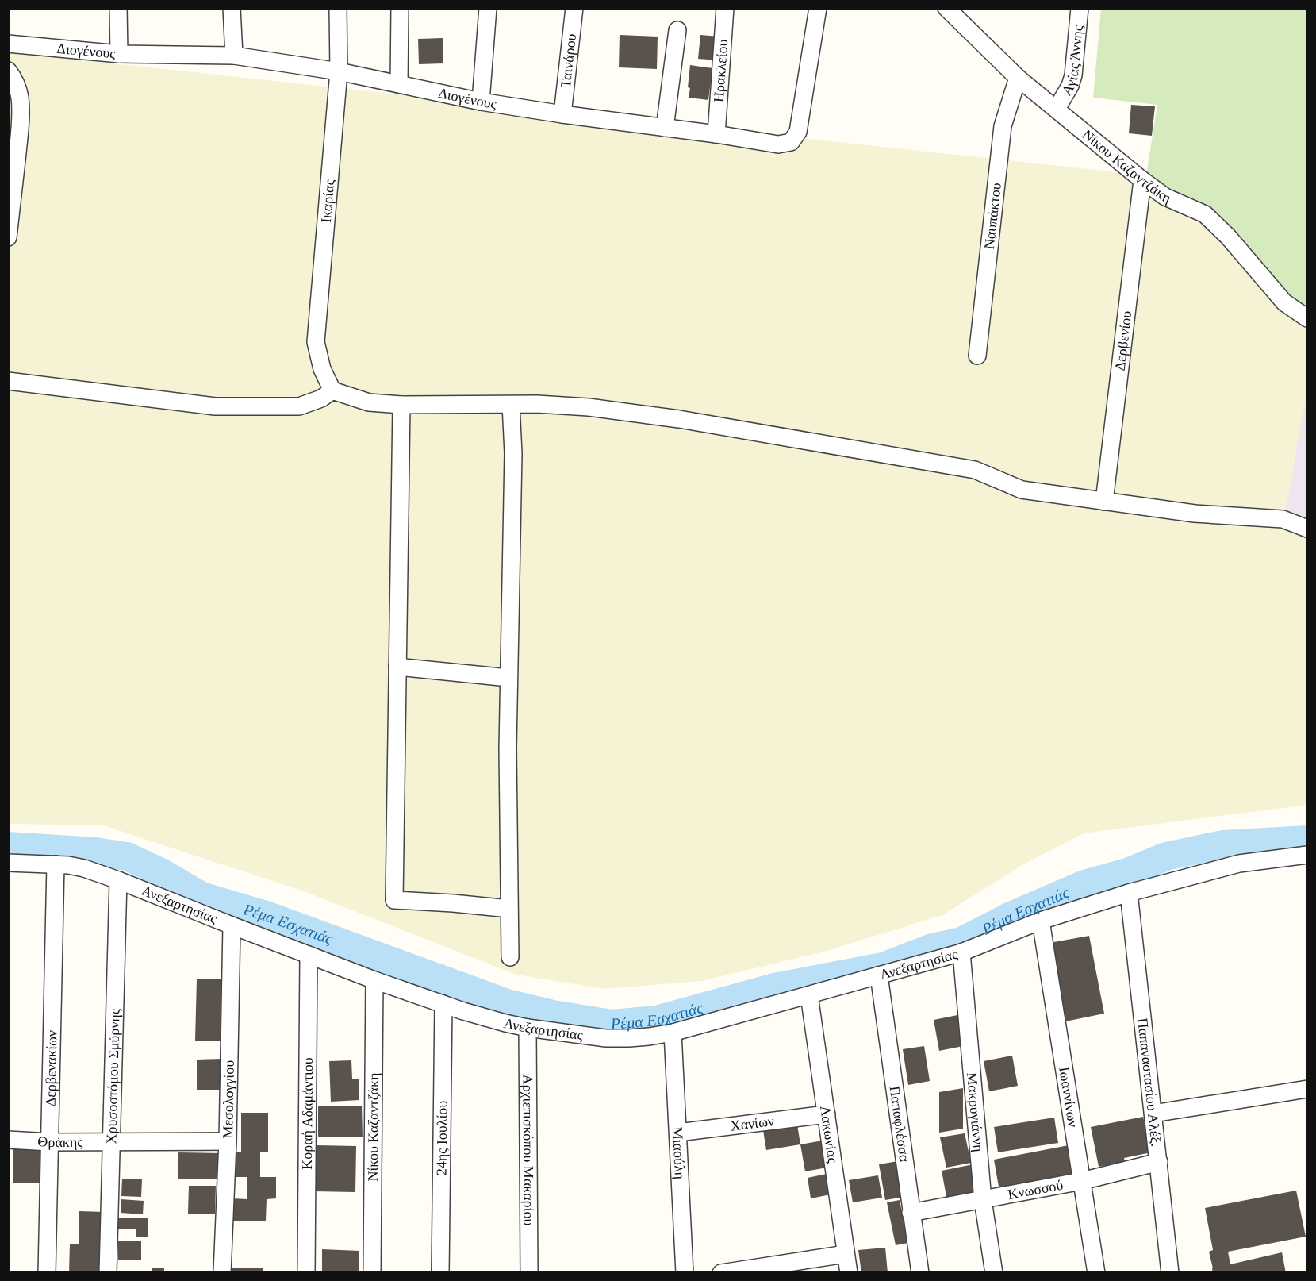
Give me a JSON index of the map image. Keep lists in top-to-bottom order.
{
  "streets": {
    "street": [
      "Διογένους",
      "Αγίας Άννης",
      "Ταινάρου",
      "Ηρακλείου",
      "Νίκου Καζαντζάκη",
      "Ικαρίας",
      "Ναυπάκτου",
      "Δερβενίου",
      "Ανεξαρτησίας",
      "Δερβενακίων",
      "Χρυσοστόμου Σμύρνης",
      "Παπαναστασίου Αλέξ.",
      "Ιωαννίνων",
      "Μεσολογγίου",
      "Μακρυγιάννη",
      "Κοραή Αδαμάντιου",
      "Χανίων",
      "Παπαφλέσσα",
      "Λακωνίας",
      "24ης Ιουλίου",
      "Θράκης",
      "Αρχιεπισκόπου Μακαρίου",
      "Μιαούλη",
      "Κνωσσού"
    ]
  },
  "crossings": [
    ["Διογένους", "Ταινάρου"],
    ["Διογένους", "Ηρακλείου"],
    ["Διογένους", "Ικαρίας"],
    ["Αγίας Άννης", "Νίκου Καζαντζάκη"],
    ["Νίκου Καζαντζάκη", "Ναυπάκτου"],
    ["Νίκου Καζαντζάκη", "Δερβενίου"],
    ["Νίκου Καζαντζάκη", "Ανεξαρτησίας"],
    ["Ανεξαρτησίας", "Δερβενακίων"],
    ["Ανεξαρτησίας", "Χρυσοστόμου Σμύρνης"],
    ["Ανεξαρτησίας", "Παπαναστασίου Αλέξ."],
    ["Ανεξαρτησίας", "Ιωαννίνων"],
    ["Ανεξαρτησίας", "Μεσολογγίου"],
    ["Ανεξαρτησίας", "Μακρυγιάννη"],
    ["Ανεξαρτησίας", "Κοραή Αδαμάντιου"],
    ["Ανεξαρτησίας", "Παπαφλέσσα"],
    ["Ανεξαρτησίας", "Λακωνίας"],
    ["Ανεξαρτησίας", "24ης Ιουλίου"],
    ["Ανεξαρτησίας", "Αρχιεπισκόπου Μακαρίου"],
    ["Ανεξαρτησίας", "Μιαούλη"],
    ["Δερβενακίων", "Θράκης"],
    ["Χρυσοστόμου Σμύρνης", "Θράκης"],
    ["Παπαναστασίου Αλέξ.", "Κνωσσού"],
    ["Ιωαννίνων", "Κνωσσού"],
    ["Μεσολογγίου", "Θράκης"],
    ["Μακρυγιάννη", "Κνωσσού"],
    ["Χανίων", "Λακωνίας"],
    ["Χανίων", "Μιαούλη"],
    ["Παπαφλέσσα", "Κνωσσού"]
  ],
  "water": ["Ρέμα Εσχατιάς"]
}
